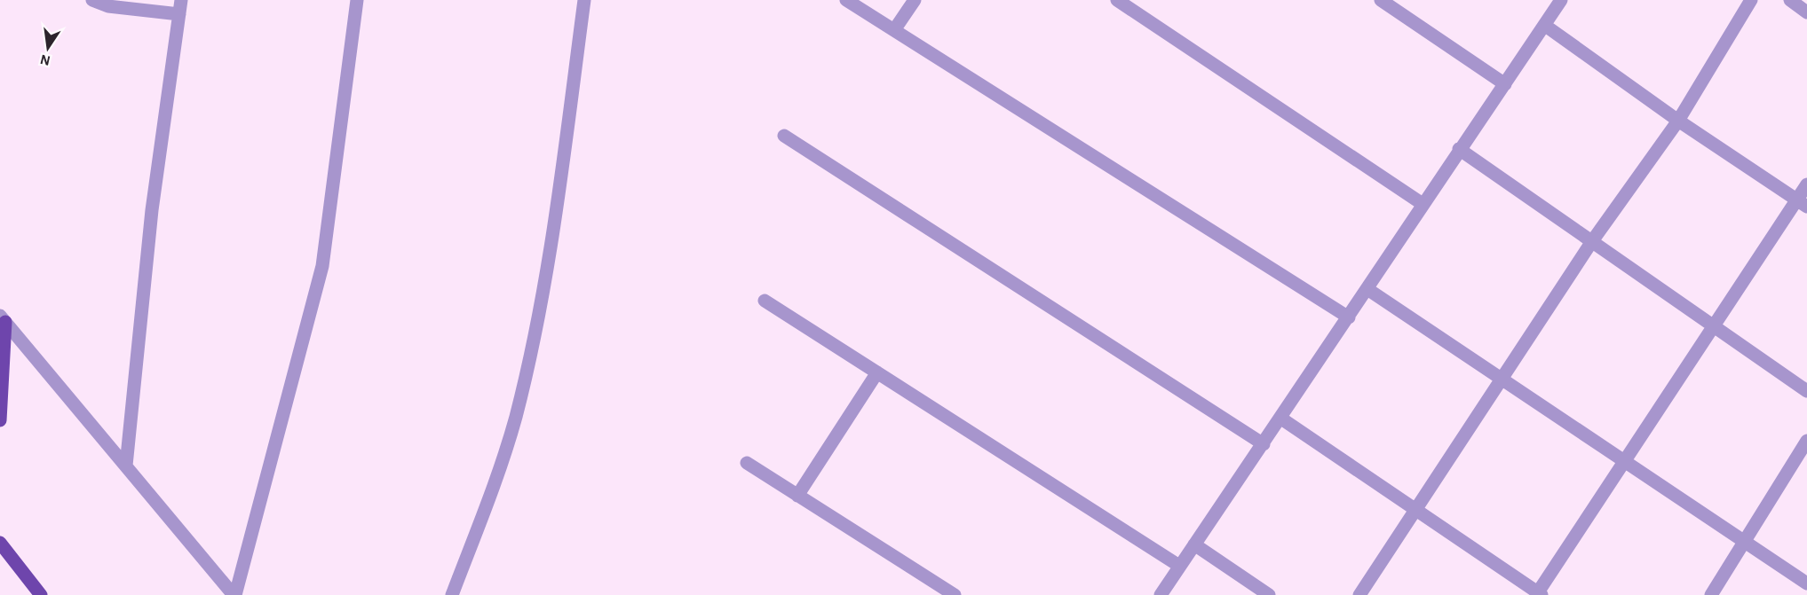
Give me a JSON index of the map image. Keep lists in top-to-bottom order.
{
  "north": "bottom"
}
